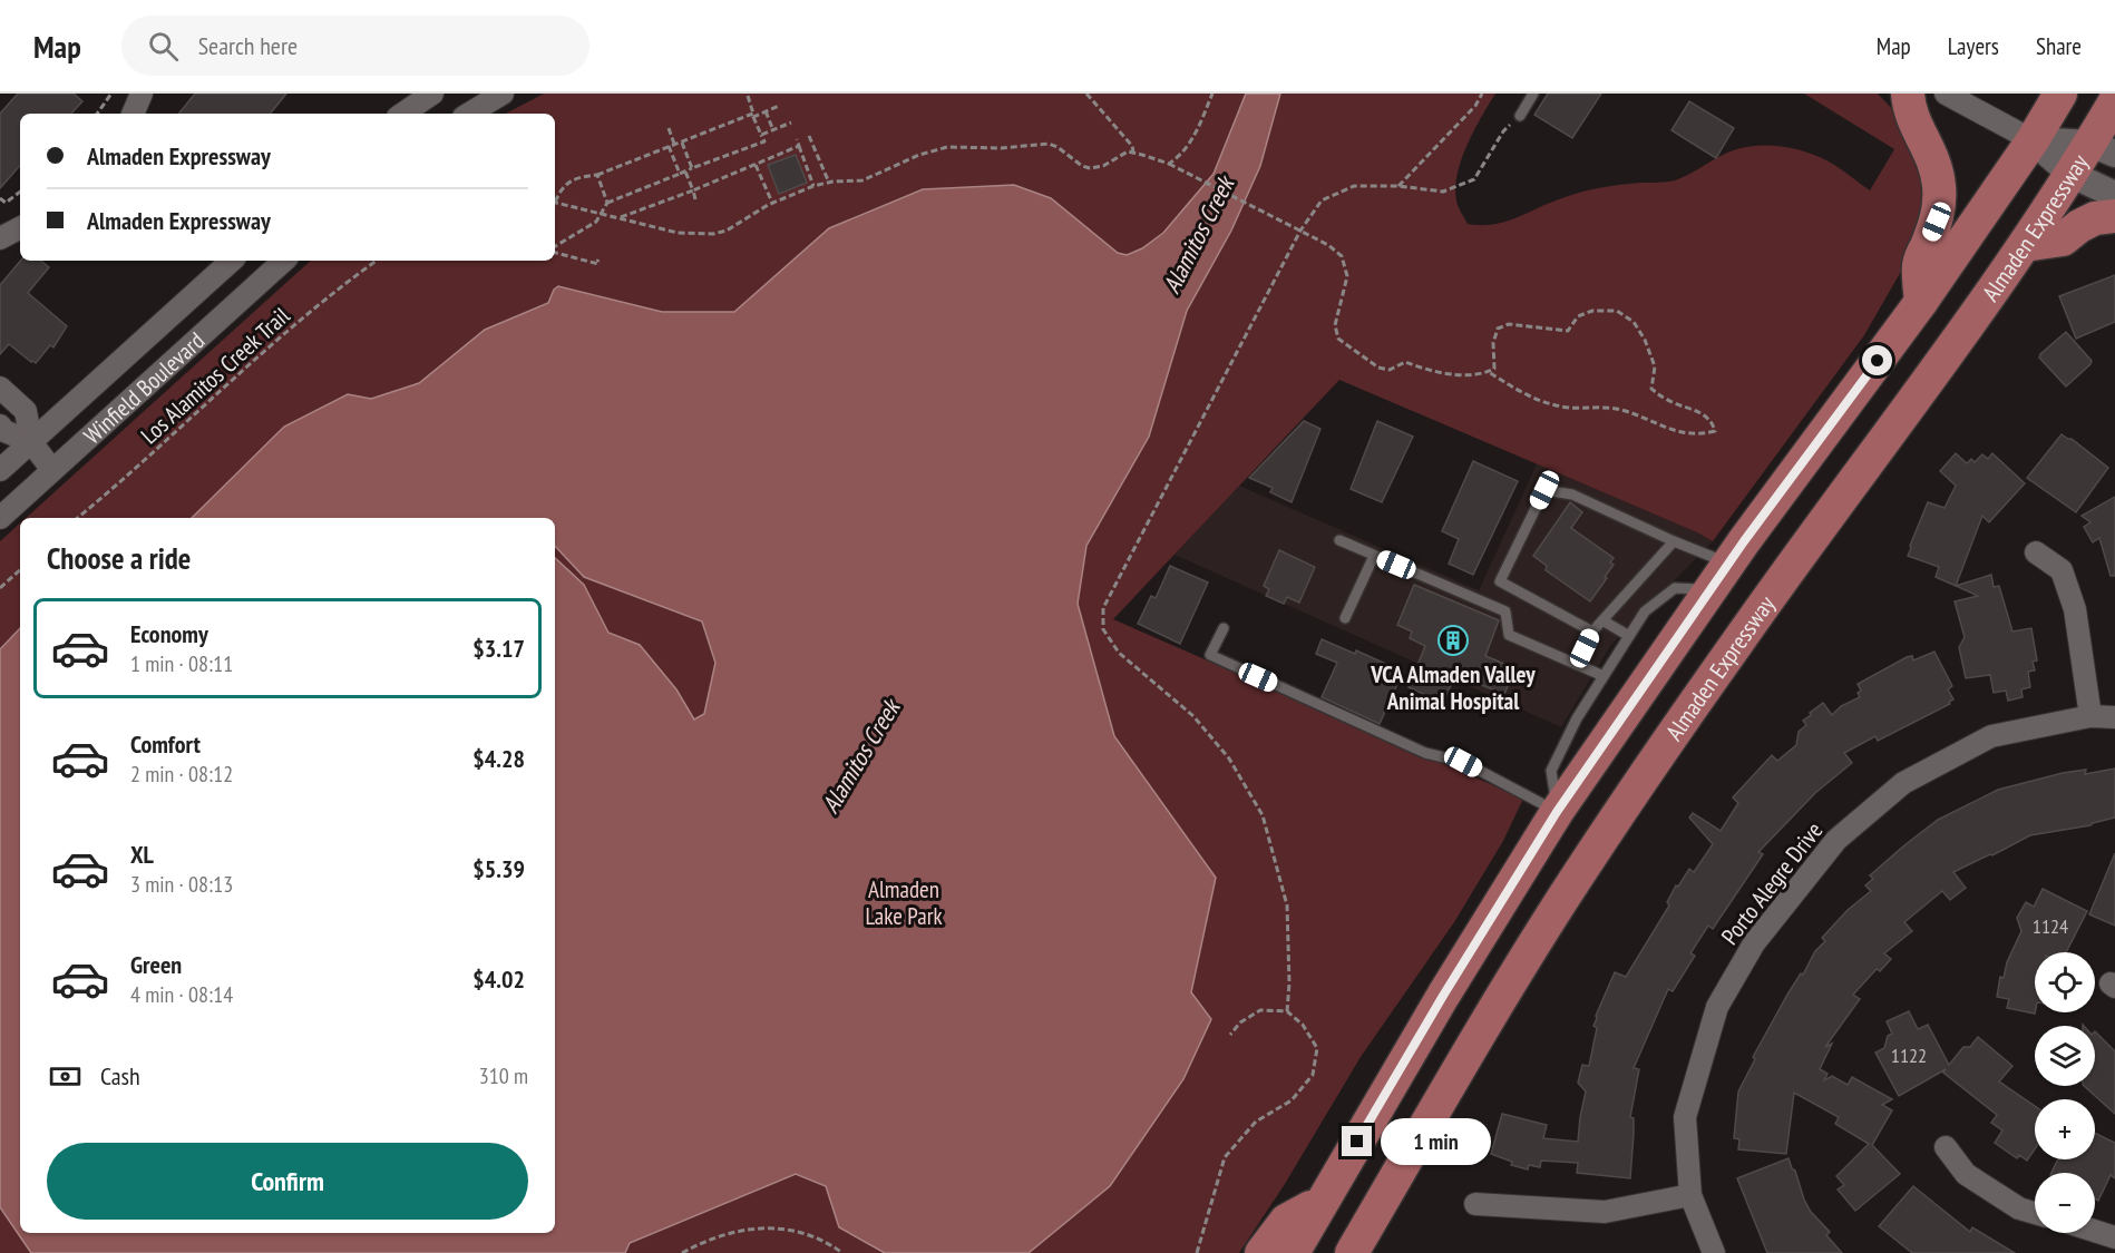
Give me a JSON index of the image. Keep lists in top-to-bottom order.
{
  "streets": {
    "main road": ["Almaden Expressway"],
    "street": ["Winfield Boulevard", "Porto Alegre Drive"],
    "path": ["Los Alamitos Creek Trail"]
  },
  "water": ["Alamitos Creek"],
  "parks": ["Almaden Lake Park"],
  "places": {
    "building": ["VCA Almaden Valley Animal Hospital"]
  },
  "house_numbers": ["1124", "1122"],
  "page": {
    "header": "Map",
    "search": "Search here",
    "nav": ["Map", "Layers", "Share"],
    "banner": ["Almaden Expressway", "Almaden Expressway"],
    "heading": "Choose a ride",
    "list": [
      {
        "name": "Economy",
        "note": "1 min · 08:11",
        "value": "$3.17"
      },
      {
        "name": "Comfort",
        "note": "2 min · 08:12",
        "value": "$4.28"
      },
      {
        "name": "XL",
        "note": "3 min · 08:13",
        "value": "$5.39"
      },
      {
        "name": "Green",
        "note": "4 min · 08:14",
        "value": "$4.02"
      }
    ],
    "map_buttons": ["+", "−"],
    "pay": ["Cash", "310 m"],
    "bubble": "1 min",
    "buttons": "Confirm"
  }
}
